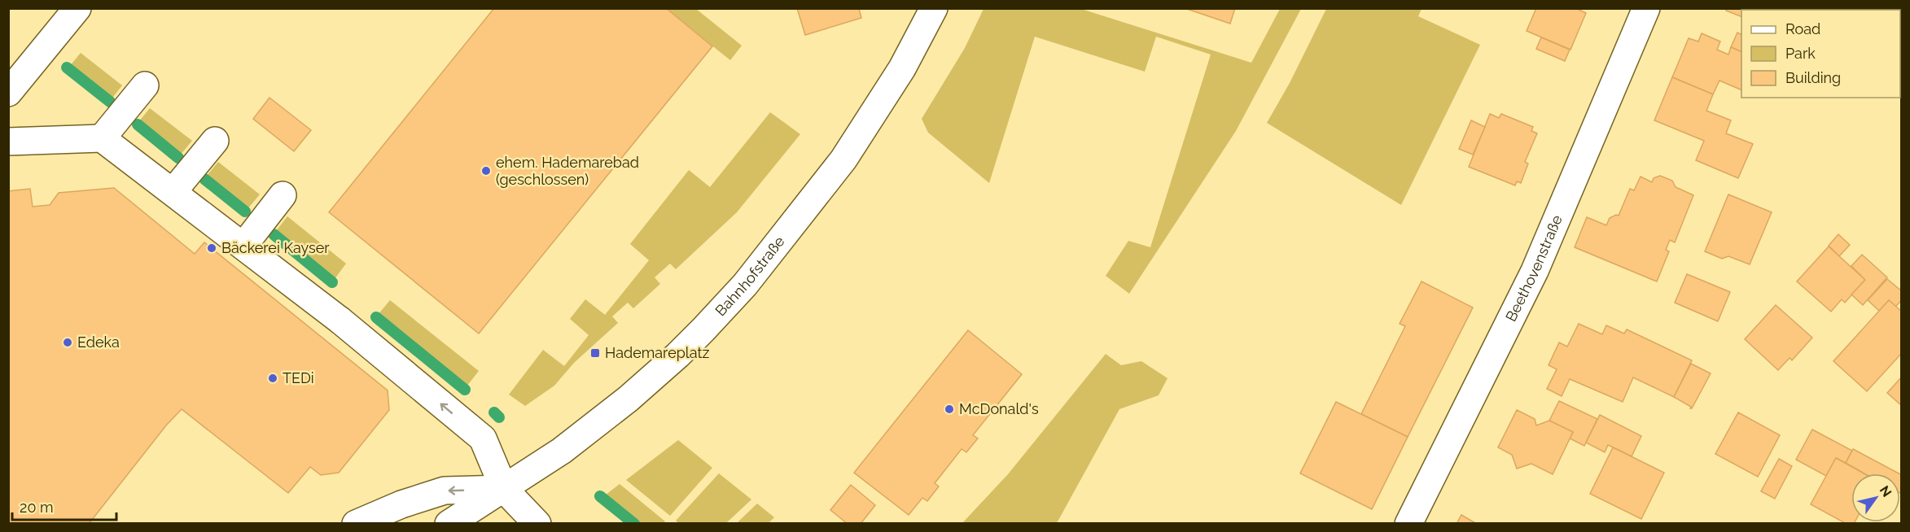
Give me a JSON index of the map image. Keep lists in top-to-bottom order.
{
  "streets": {
    "street": ["Beethovenstraße", "Bahnhofstraße"]
  },
  "places": {
    "other": [
      "ehem. Hademarebad (geschlossen)",
      "Bäckerei Kayser",
      "Edeka",
      "TEDi",
      "McDonald's"
    ],
    "transit": ["Hademareplatz"]
  },
  "legend": ["Road", "Park", "Building"],
  "scale_bar": "20 m",
  "north": "top right"
}
